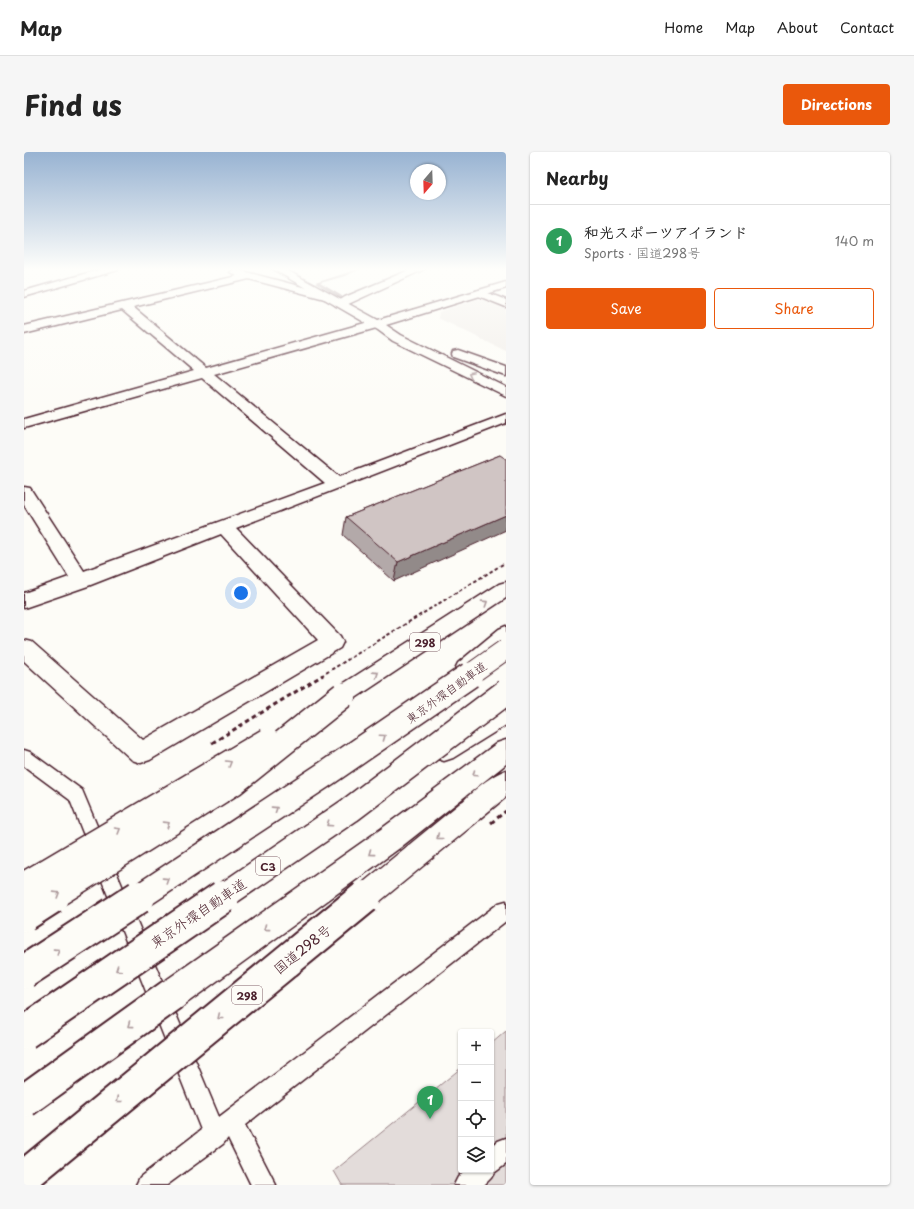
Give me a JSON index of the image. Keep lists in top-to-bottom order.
{
  "streets": {
    "main road": [
      "298",
      "東京外環自動車道",
      "C3",
      "国道298号"
    ]
  },
  "north": "bottom",
  "page": {
    "header": "Map",
    "nav": [
      "Home",
      "Map",
      "About",
      "Contact"
    ],
    "title": "Find us",
    "buttons": [
      "Directions",
      ["Save", "Share"]
    ],
    "heading": "Nearby",
    "list": [
      {
        "mark": "1",
        "name": "和光スポーツアイランド",
        "note": "Sports · 国道298号",
        "value": "140 m"
      }
    ],
    "map_buttons": ["+", "−"],
    "pins": "1"
  }
}
